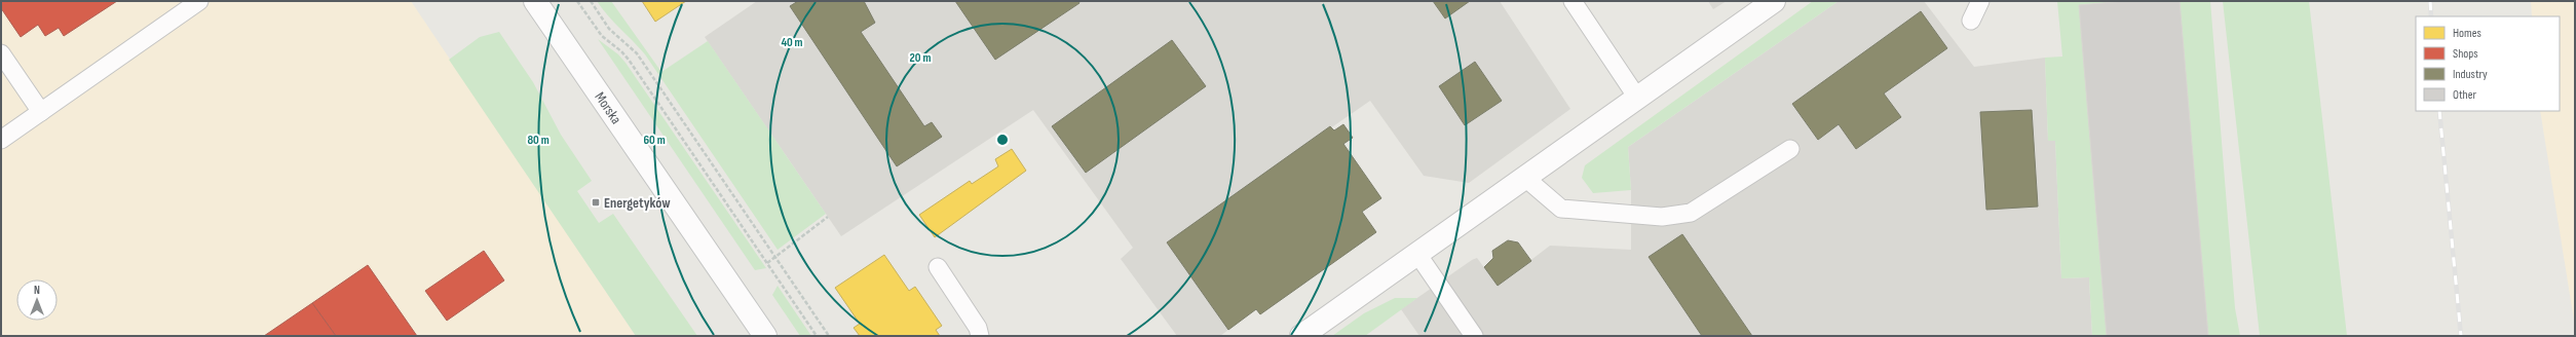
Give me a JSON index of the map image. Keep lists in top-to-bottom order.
{
  "streets": {
    "street": ["Morska"]
  },
  "places": {
    "transit": ["Energetyków"]
  },
  "legend": [
    "Homes",
    "Shops",
    "Industry",
    "Other"
  ],
  "north": "top",
  "rings": [
    "40 m",
    "20 m",
    "60 m",
    "80 m"
  ]
}
